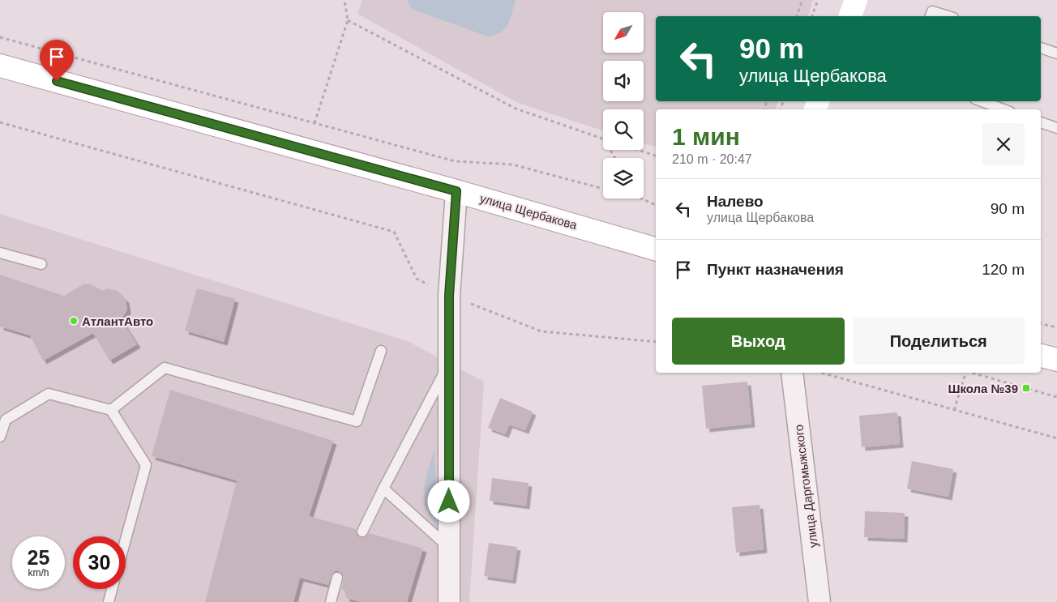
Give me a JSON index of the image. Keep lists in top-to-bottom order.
{
  "streets": {
    "main road": ["улица Щербакова"],
    "street": ["улица Даргомыжского"]
  },
  "places": {
    "other": ["АтлантАвто"],
    "transit": ["Школа №39"]
  },
  "north": "bottom left",
  "page": {
    "turn": ["90 m", "улица Щербакова"],
    "heading": ["1 мин", "210 m · 20:47"],
    "list": [
      {
        "name": "Налево",
        "note": "улица Щербакова",
        "value": "90 m"
      },
      {
        "name": "Пункт назначения",
        "value": "120 m"
      }
    ],
    "buttons": ["Выход", "Поделиться"],
    "speed": "25 km/h",
    "limit": "30"
  }
}
